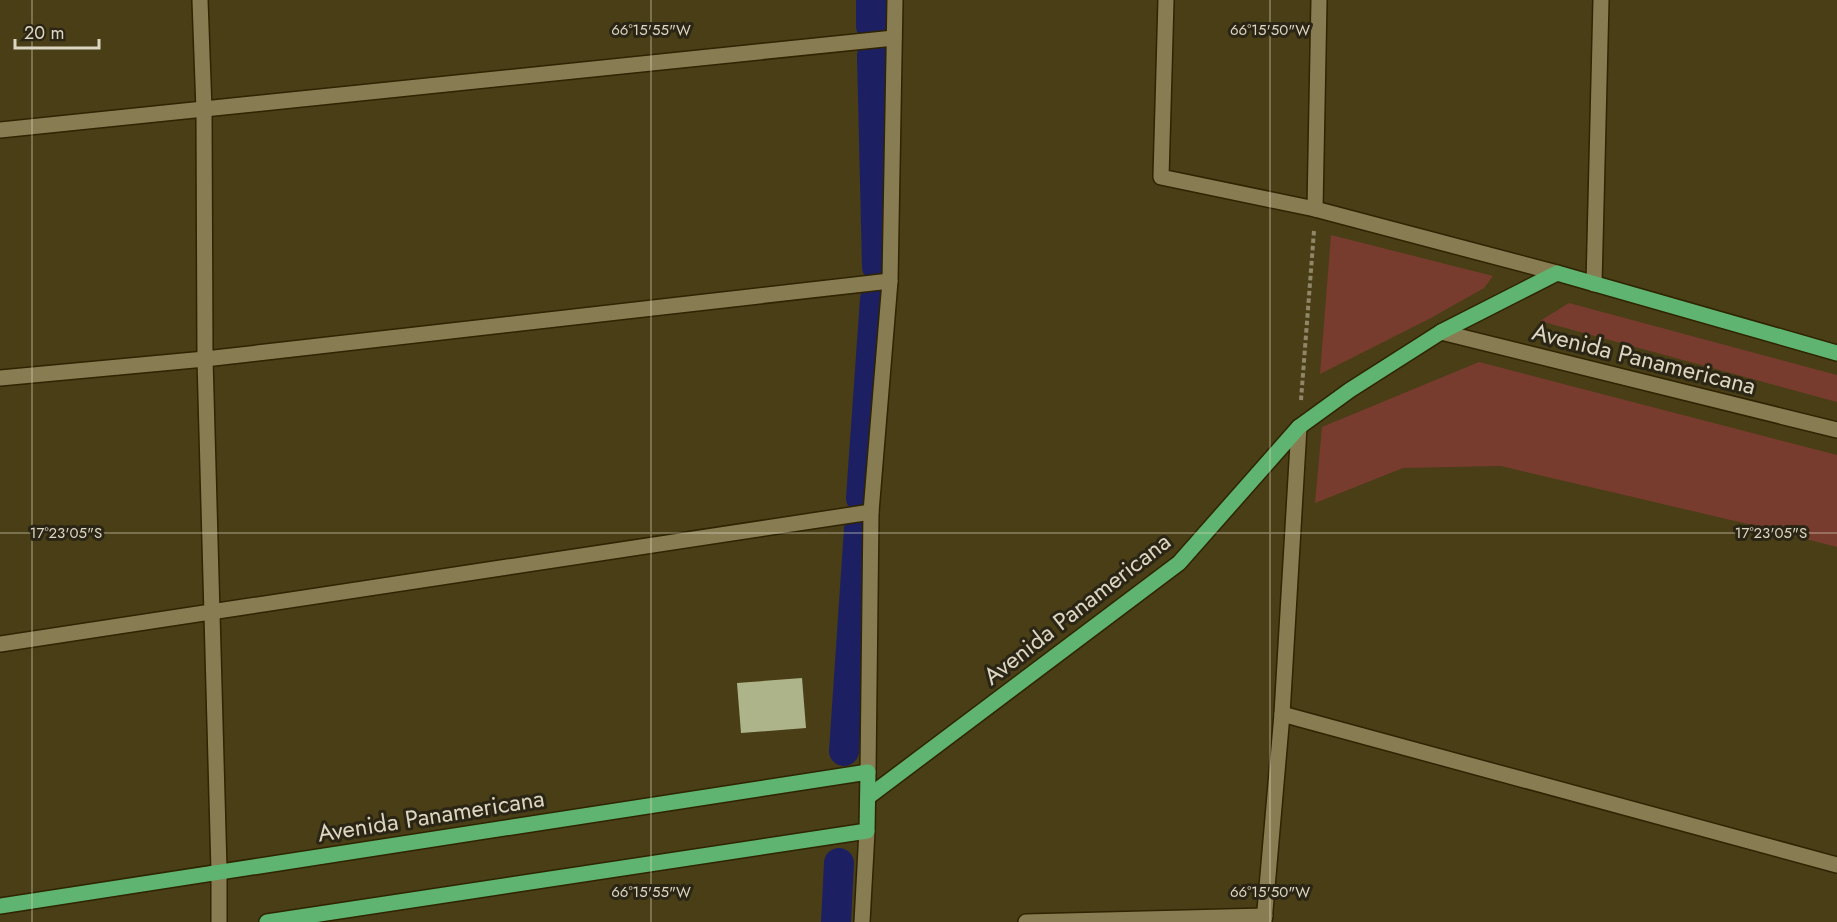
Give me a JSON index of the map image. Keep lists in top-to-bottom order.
{
  "streets": {
    "main road": ["Avenida Panamericana"]
  },
  "scale_bar": "20 m",
  "coordinates": ["66°15'55\"W", "66°15'50\"W", "17°23'05\"S"]
}
